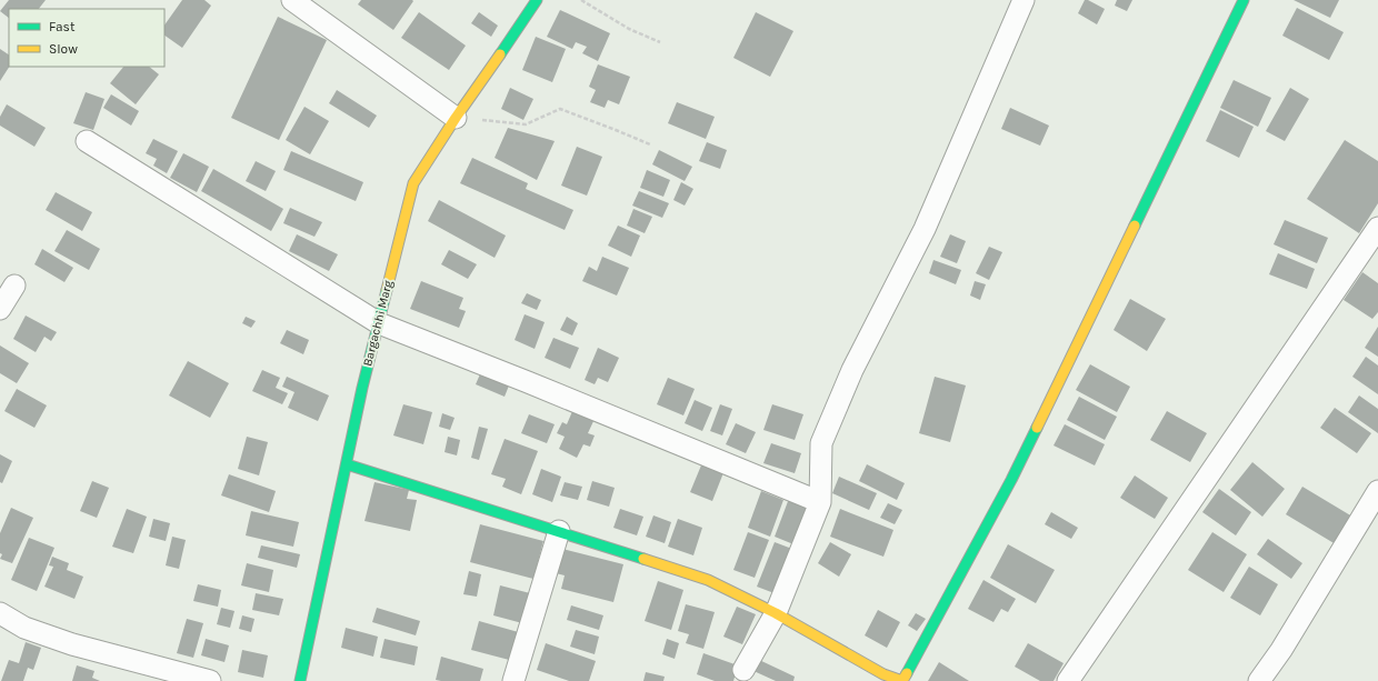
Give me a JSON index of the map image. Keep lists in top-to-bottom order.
{
  "streets": {
    "street": ["Bargachhi Marg"]
  },
  "legend": ["Fast", "Slow"]
}
